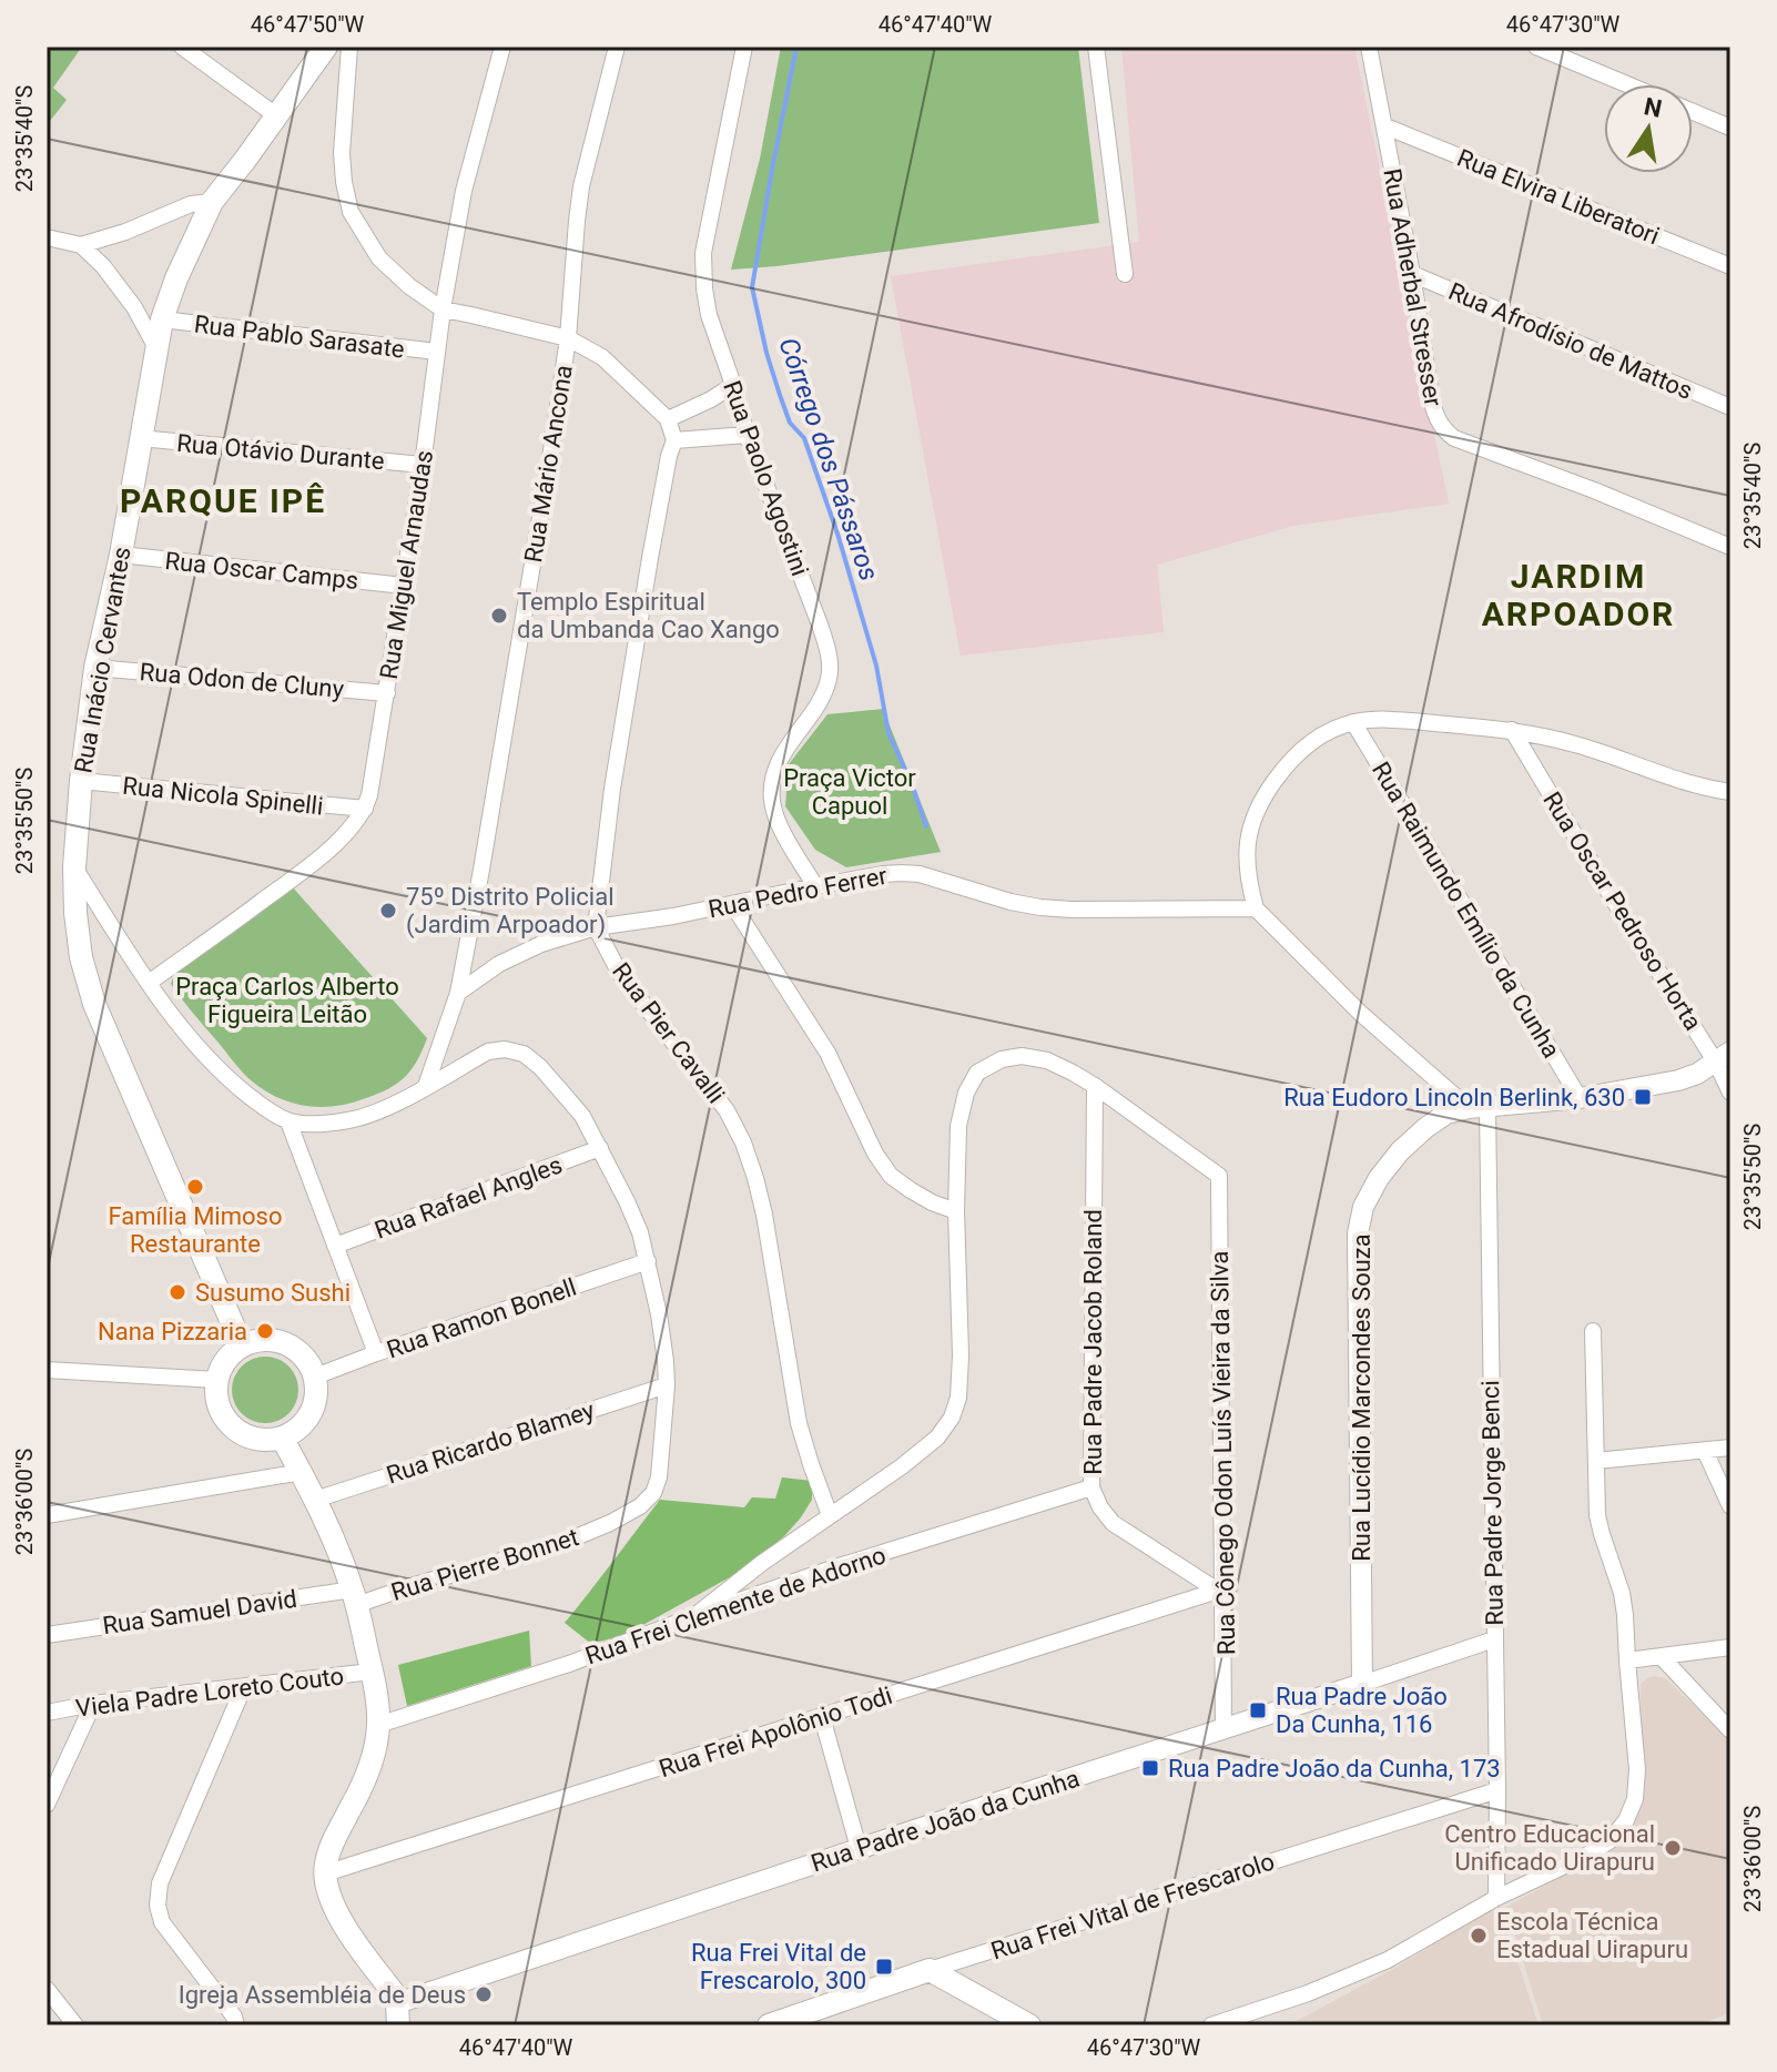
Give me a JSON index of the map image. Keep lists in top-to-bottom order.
{
  "streets": {
    "main road": ["Rua Inácio Cervantes", "Rua Frei Vital de Frescarolo"],
    "street": [
      "Rua Elvira Liberatori",
      "Rua Adherbal Stresser",
      "Rua Pablo Sarasate",
      "Rua Afrodísio de Mattos",
      "Rua Otávio Durante",
      "Rua Mário Ancona",
      "Rua Paolo Agostini",
      "Rua Miguel Arnaudas",
      "Rua Oscar Camps",
      "Rua Odon de Cluny",
      "Rua Nicola Spinelli",
      "Rua Pedro Ferrer",
      "Rua Raimundo Emílio da Cunha",
      "Rua Oscar Pedroso Horta",
      "Rua Pier Cavalli",
      "Rua Rafael Angles",
      "Rua Ramon Bonell",
      "Rua Padre Jacob Roland",
      "Rua Lucídio Marcondes Souza",
      "Rua Ricardo Blamey",
      "Rua Cônego Odon Luís Vieira da Silva",
      "Rua Padre Jorge Benci",
      "Rua Pierre Bonnet",
      "Rua Frei Clemente de Adorno",
      "Rua Samuel David",
      "Viela Padre Loreto Couto",
      "Rua Frei Apolônio Todi",
      "Rua Padre João da Cunha"
    ]
  },
  "crossings": [
    ["Rua Elvira Liberatori", "Rua Adherbal Stresser"],
    ["Rua Adherbal Stresser", "Rua Afrodísio de Mattos"],
    ["Rua Pablo Sarasate", "Rua Miguel Arnaudas"],
    ["Rua Pablo Sarasate", "Rua Inácio Cervantes"],
    ["Rua Otávio Durante", "Rua Miguel Arnaudas"],
    ["Rua Otávio Durante", "Rua Inácio Cervantes"],
    ["Rua Mário Ancona", "Rua Pedro Ferrer"],
    ["Rua Mário Ancona", "Rua Pierre Bonnet"],
    ["Rua Paolo Agostini", "Rua Pedro Ferrer"],
    ["Rua Miguel Arnaudas", "Rua Oscar Camps"],
    ["Rua Miguel Arnaudas", "Rua Odon de Cluny"],
    ["Rua Miguel Arnaudas", "Rua Nicola Spinelli"],
    ["Rua Oscar Camps", "Rua Inácio Cervantes"],
    ["Rua Inácio Cervantes", "Rua Odon de Cluny"],
    ["Rua Inácio Cervantes", "Rua Nicola Spinelli"],
    ["Rua Inácio Cervantes", "Rua Ramon Bonell"],
    ["Rua Pedro Ferrer", "Rua Pier Cavalli"],
    ["Rua Raimundo Emílio da Cunha", "Rua Lucídio Marcondes Souza"],
    ["Rua Oscar Pedroso Horta", "Rua Lucídio Marcondes Souza"],
    ["Rua Rafael Angles", "Rua Pierre Bonnet"],
    ["Rua Ramon Bonell", "Rua Pierre Bonnet"],
    ["Rua Padre Jacob Roland", "Rua Cônego Odon Luís Vieira da Silva"],
    ["Rua Padre Jacob Roland", "Rua Frei Clemente de Adorno"],
    ["Rua Padre Jacob Roland", "Rua Frei Apolônio Todi"],
    ["Rua Lucídio Marcondes Souza", "Rua Padre Jorge Benci"],
    ["Rua Lucídio Marcondes Souza", "Rua Padre João da Cunha"],
    ["Rua Ricardo Blamey", "Rua Pierre Bonnet"],
    ["Rua Cônego Odon Luís Vieira da Silva", "Rua Frei Apolônio Todi"],
    ["Rua Cônego Odon Luís Vieira da Silva", "Rua Padre João da Cunha"],
    ["Rua Padre Jorge Benci", "Rua Padre João da Cunha"],
    ["Rua Padre Jorge Benci", "Rua Frei Vital de Frescarolo"],
    ["Rua Pierre Bonnet", "Rua Samuel David"]
  ],
  "districts": ["PARQUE IPÊ", "JARDIM ARPOADOR"],
  "water": ["Córrego dos Pássaros"],
  "parks": ["Praça Victor Capuol", "Praça Carlos Alberto Figueira Leitão"],
  "places": {
    "other": [
      "Templo Espiritual da Umbanda Cao Xango",
      "75º Distrito Policial (Jardim Arpoador)",
      "Família Mimoso Restaurante",
      "Susumo Sushi",
      "Nana Pizzaria",
      "Centro Educacional Unificado Uirapuru",
      "Escola Técnica Estadual Uirapuru",
      "Igreja Assembléia de Deus"
    ],
    "transit": [
      "Rua Eudoro Lincoln Berlink, 630",
      "Rua Padre João Da Cunha, 116",
      "Rua Padre João da Cunha, 173",
      "Rua Frei Vital de Frescarolo, 300"
    ]
  },
  "north": "top",
  "coordinates": [
    "46°47'50\"W",
    "46°47'40\"W",
    "46°47'30\"W",
    "23°35'40\"S",
    "23°35'50\"S",
    "23°36'00\"S"
  ]
}
